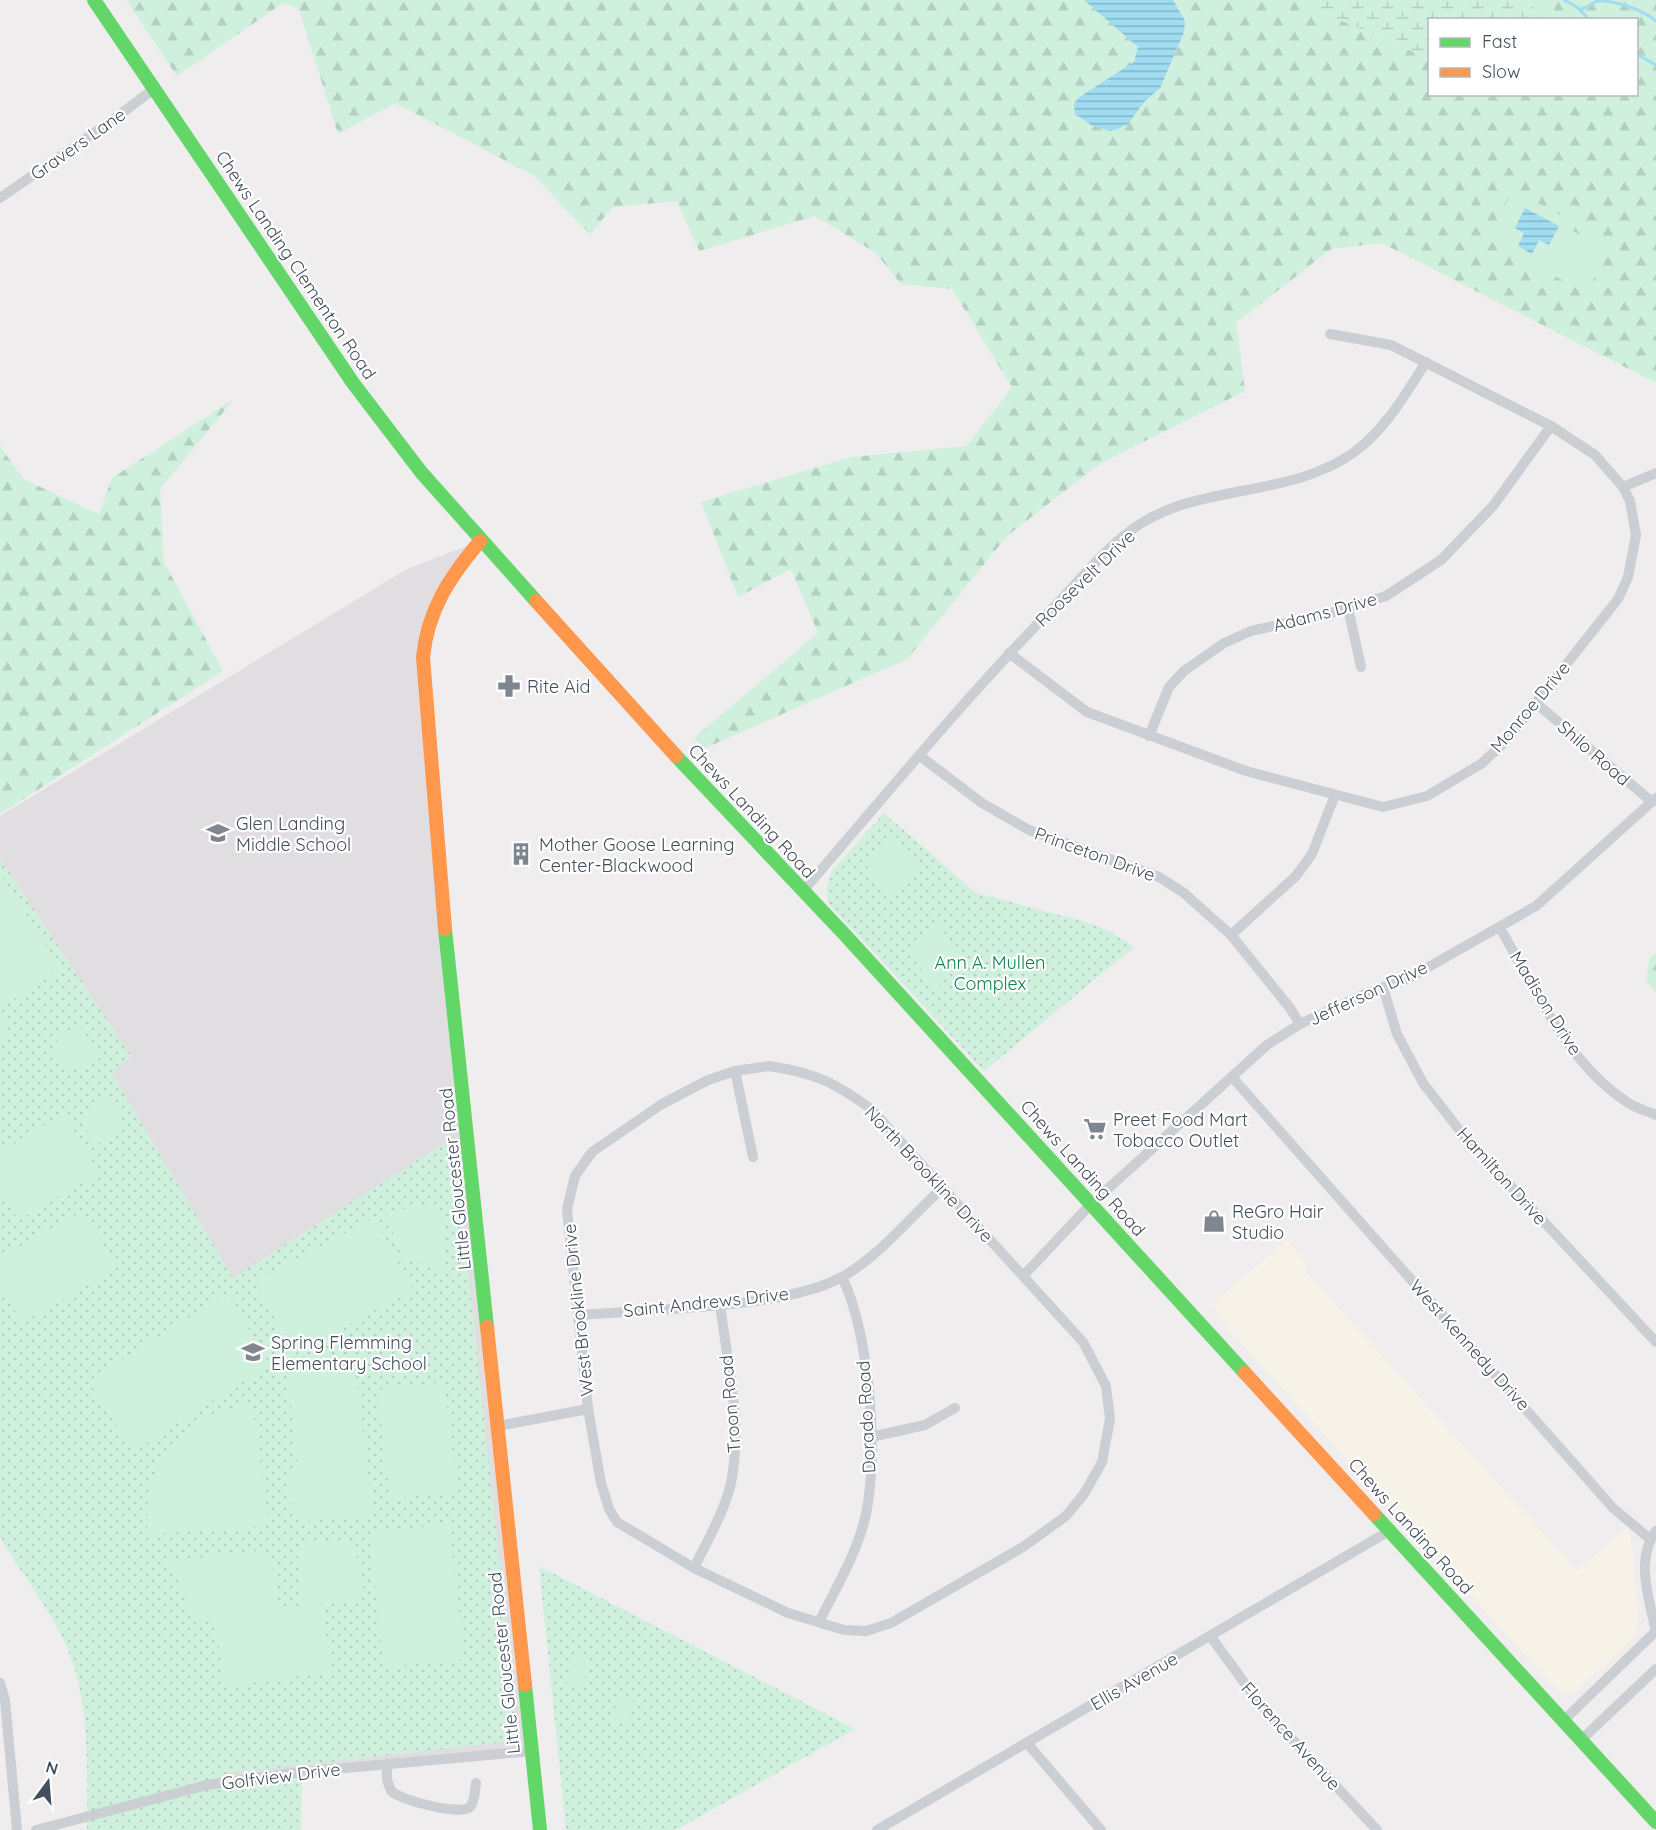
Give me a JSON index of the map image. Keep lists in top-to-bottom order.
{
  "streets": {
    "main road": ["Chews Landing Clementon Road", "Chews Landing Road", "Little Gloucester Road"],
    "street": [
      "Gravers Lane",
      "Roosevelt Drive",
      "Adams Drive",
      "Monroe Drive",
      "Shilo Road",
      "Princeton Drive",
      "Jefferson Drive",
      "Madison Drive",
      "North Brookline Drive",
      "Hamilton Drive",
      "Saint Andrews Drive",
      "West Brookline Drive",
      "West Kennedy Drive",
      "Troon Road",
      "Dorado Road",
      "Ellis Avenue",
      "Florence Avenue",
      "Golfview Drive"
    ]
  },
  "crossings": [
    ["Gravers Lane", "Chews Landing Clementon Road"],
    ["Chews Landing Clementon Road", "Chews Landing Road"],
    ["Chews Landing Clementon Road", "Little Gloucester Road"],
    ["Roosevelt Drive", "Monroe Drive"],
    ["Roosevelt Drive", "Chews Landing Road"],
    ["Roosevelt Drive", "Princeton Drive"],
    ["Adams Drive", "Monroe Drive"],
    ["Monroe Drive", "Shilo Road"],
    ["Shilo Road", "Jefferson Drive"],
    ["Chews Landing Road", "Jefferson Drive"],
    ["Chews Landing Road", "Little Gloucester Road"],
    ["Chews Landing Road", "Ellis Avenue"],
    ["Princeton Drive", "Jefferson Drive"],
    ["Jefferson Drive", "Madison Drive"],
    ["Jefferson Drive", "North Brookline Drive"],
    ["Jefferson Drive", "Hamilton Drive"],
    ["Jefferson Drive", "West Kennedy Drive"],
    ["North Brookline Drive", "Saint Andrews Drive"],
    ["North Brookline Drive", "West Brookline Drive"],
    ["Little Gloucester Road", "Golfview Drive"],
    ["Saint Andrews Drive", "West Brookline Drive"],
    ["Saint Andrews Drive", "Troon Road"],
    ["Saint Andrews Drive", "Dorado Road"],
    ["West Brookline Drive", "Troon Road"],
    ["West Brookline Drive", "Dorado Road"],
    ["Ellis Avenue", "Florence Avenue"]
  ],
  "parks": ["Ann A. Mullen Complex"],
  "places": {
    "pharmacy": ["Rite Aid"],
    "school or university": ["Glen Landing Middle School", "Spring Flemming Elementary School"],
    "building": ["Mother Goose Learning Center-Blackwood"],
    "supermarket": ["Preet Food Mart Tobacco Outlet"],
    "shop": ["ReGro Hair Studio"]
  },
  "legend": ["Fast", "Slow"],
  "north": "top"
}
